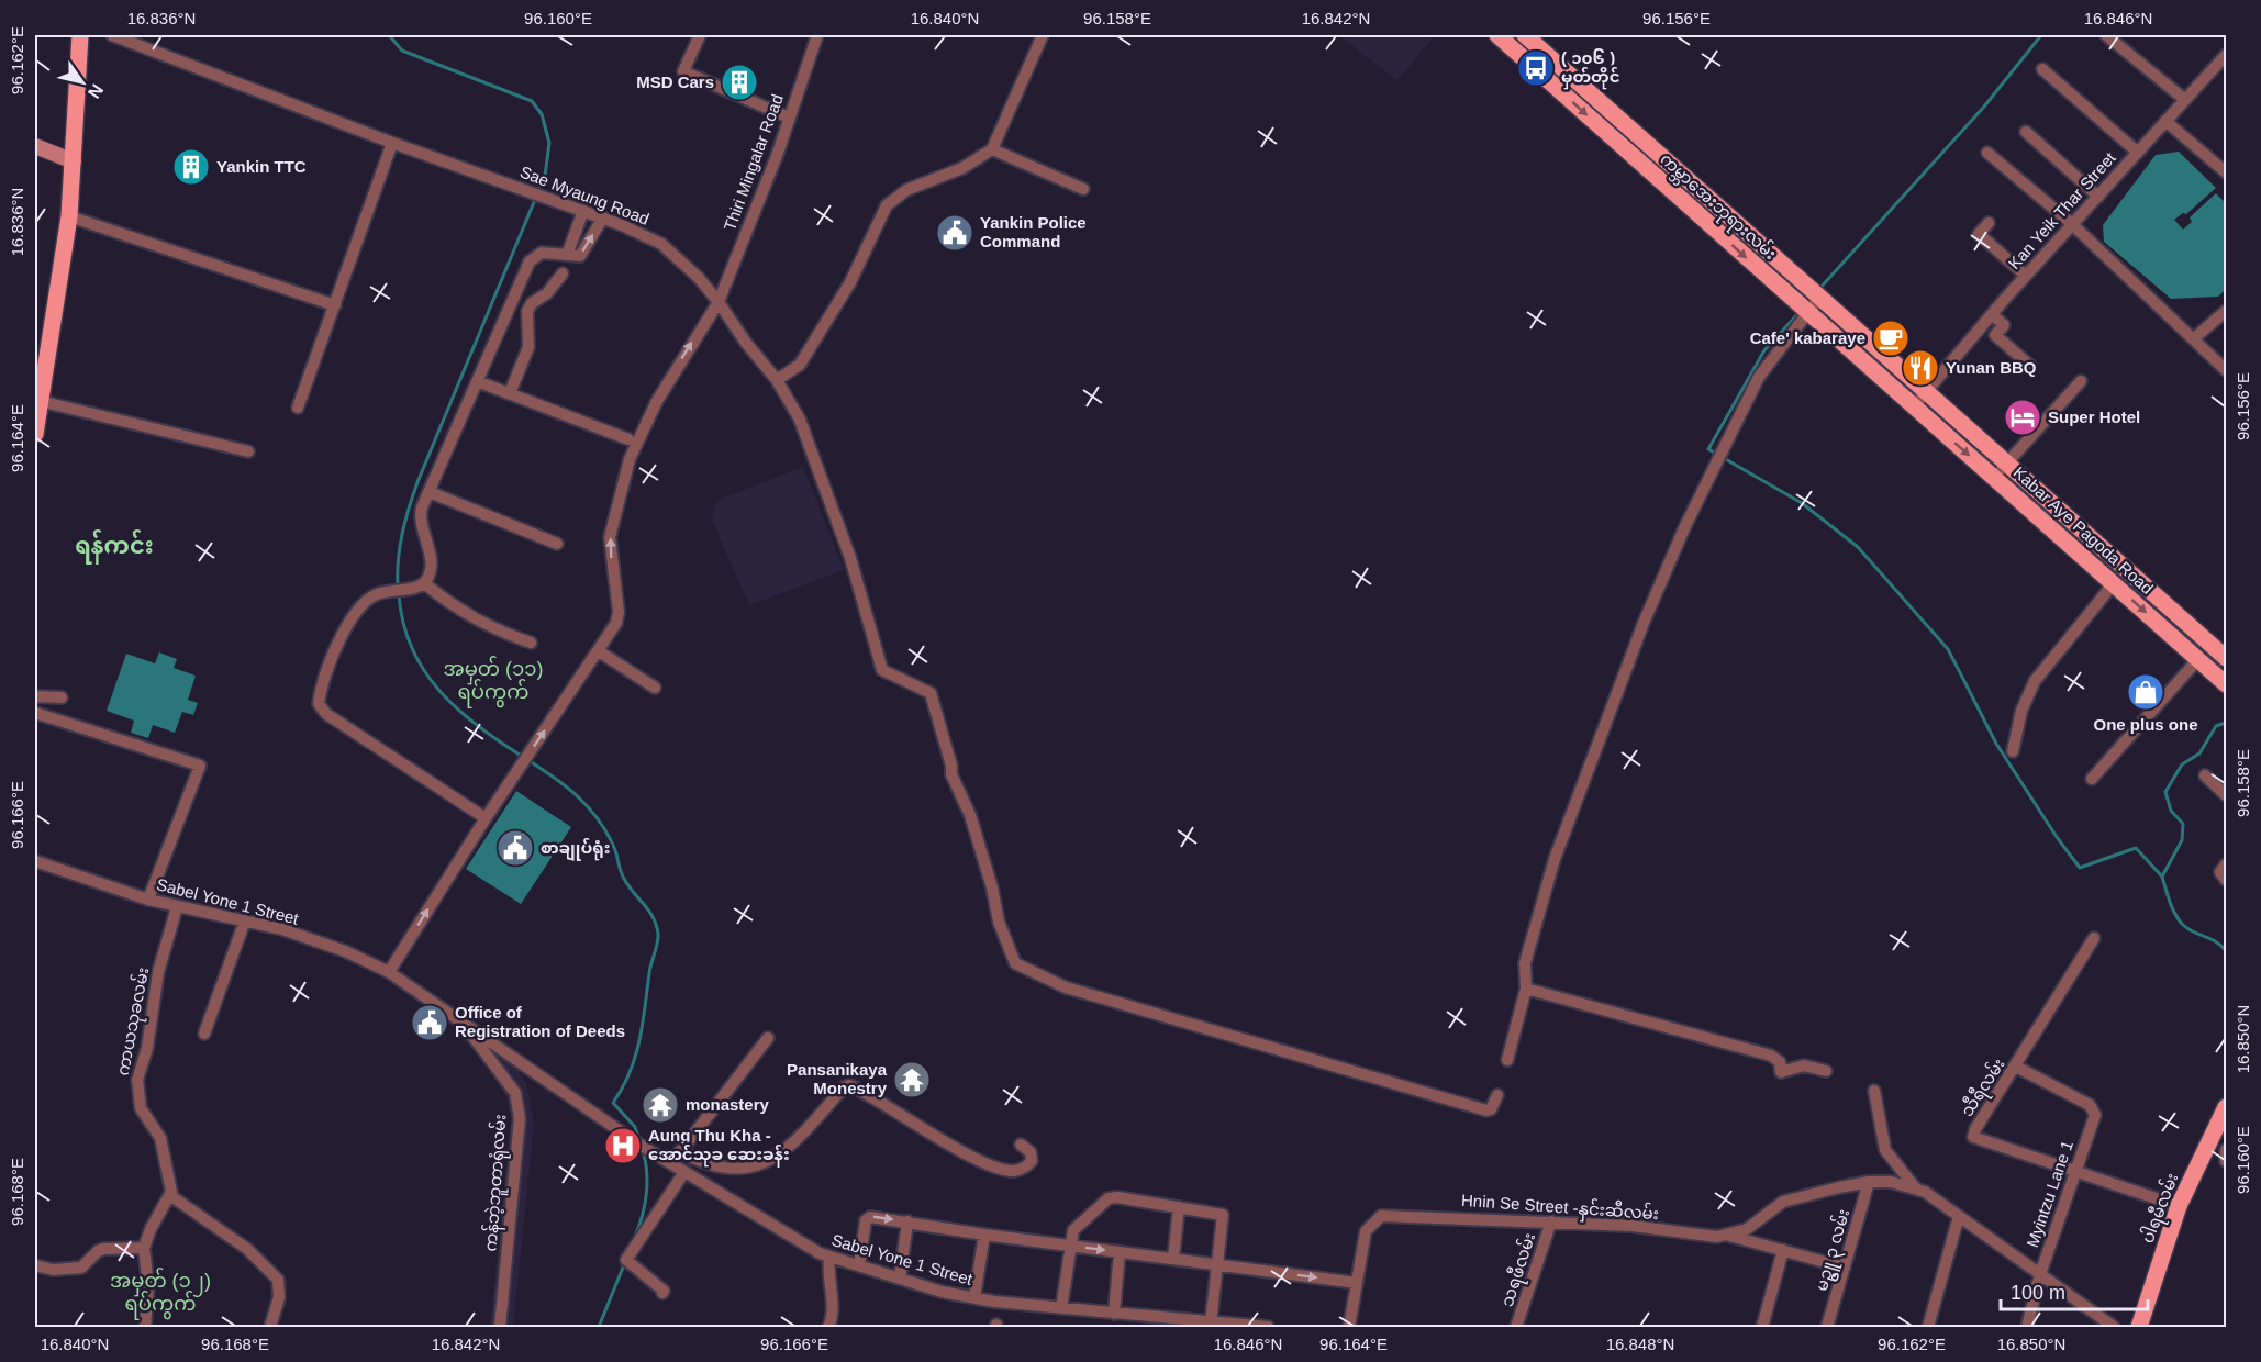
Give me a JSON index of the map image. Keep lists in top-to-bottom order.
{
  "streets": {
    "main road": ["ကမ္ဘာအေးဘုရားလမ်း", "Kabar Aye Pagoda Road", "ပါရမီလမ်း"],
    "street": [
      "Thiri Mingalar Road",
      "Sae Myaung Road",
      "Kan Yeik Thar Street",
      "Sabel Yone 1 Street",
      "ကာယသုခလမ်း",
      "သီရီလမ်း",
      "ကန်ဘဲ့ဘူတာရုံလမ်း",
      "Myintzu Lane 1",
      "Hnin Se Street -နှင်းဆီလမ်း",
      "မဥ္ဇူ ၃ လမ်း",
      "သရဖီလမ်း"
    ]
  },
  "crossings": [
    ["Thiri Mingalar Road", "Sae Myaung Road"],
    ["Thiri Mingalar Road", "Sabel Yone 1 Street"],
    ["ကမ္ဘာအေးဘုရားလမ်း", "Kan Yeik Thar Street"],
    ["ကမ္ဘာအေးဘုရားလမ်း", "Kabar Aye Pagoda Road"],
    ["Kan Yeik Thar Street", "Kabar Aye Pagoda Road"],
    ["Sabel Yone 1 Street", "ကာယသုခလမ်း"],
    ["Sabel Yone 1 Street", "ကန်ဘဲ့ဘူတာရုံလမ်း"],
    ["သီရီလမ်း", "Myintzu Lane 1"],
    ["သီရီလမ်း", "ပါရမီလမ်း"],
    ["Myintzu Lane 1", "Hnin Se Street -နှင်းဆီလမ်း"],
    ["Hnin Se Street -နှင်းဆီလမ်း", "မဥ္ဇူ ၃ လမ်း"],
    ["Hnin Se Street -နှင်းဆီလမ်း", "သရဖီလမ်း"]
  ],
  "one_way": ["Thiri Mingalar Road", "Kabar Aye Pagoda Road"],
  "districts": ["ရန်ကင်း", "အမှတ် (၁၁) ရပ်ကွက်", "အမှတ် (၁၂) ရပ်ကွက်"],
  "places": {
    "bus stop": ["( ၁၀၆ ) မှတ်တိုင်"],
    "building": ["MSD Cars", "Yankin TTC"],
    "public building": ["Yankin Police Command", "စာချုပ်ရုံး", "Office of Registration of Deeds"],
    "cafe": ["Cafe' kabaraye"],
    "restaurant": ["Yunan BBQ"],
    "hotel": ["Super Hotel"],
    "shop": ["One plus one"],
    "temple": ["Pansanikaya Monestry", "monastery"],
    "hospital": ["Aung Thu Kha - အောင်သုခ ဆေးခန်း"]
  },
  "scale_bar": "100 m",
  "north": "bottom right",
  "coordinates": [
    "16.836°N",
    "96.160°E",
    "16.840°N",
    "96.158°E",
    "16.842°N",
    "96.156°E",
    "16.846°N",
    "96.162°E",
    "96.164°E",
    "96.166°E",
    "16.850°N",
    "96.168°E",
    "16.848°N"
  ]
}
